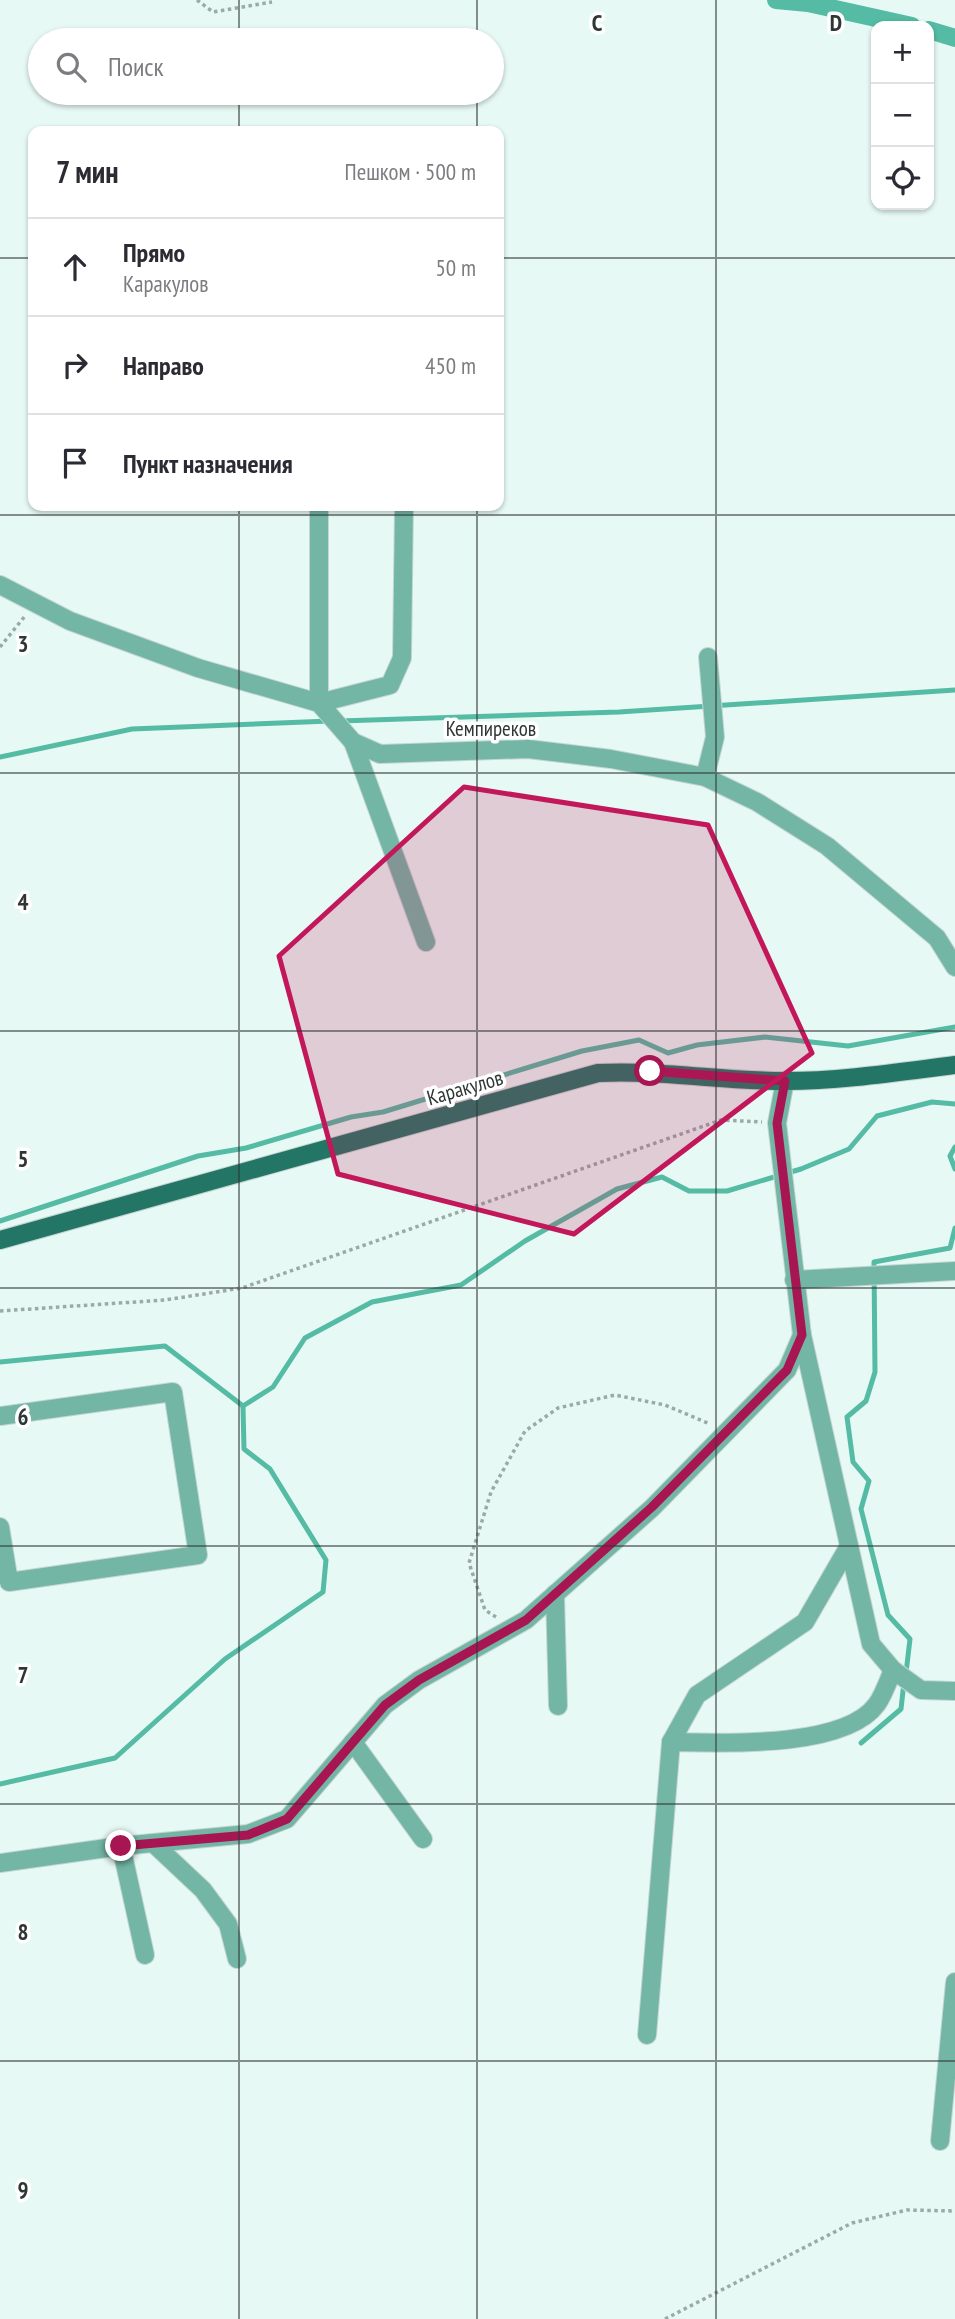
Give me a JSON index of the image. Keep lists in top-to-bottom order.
{
  "streets": {
    "main road": ["Каракулов"],
    "street": ["Кемпиреков"]
  },
  "page": {
    "map_buttons": ["+", "−"],
    "search": "Поиск",
    "heading": ["7 мин", "Пешком · 500 m"],
    "list": [
      ["Прямо", "Каракулов", "50 m"],
      ["Направо", "450 m"],
      "Пункт назначения"
    ]
  },
  "grid": {
    "columns": ["C", "D"],
    "rows": [
      "3",
      "4",
      "5",
      "6",
      "7",
      "8",
      "9"
    ]
  }
}
